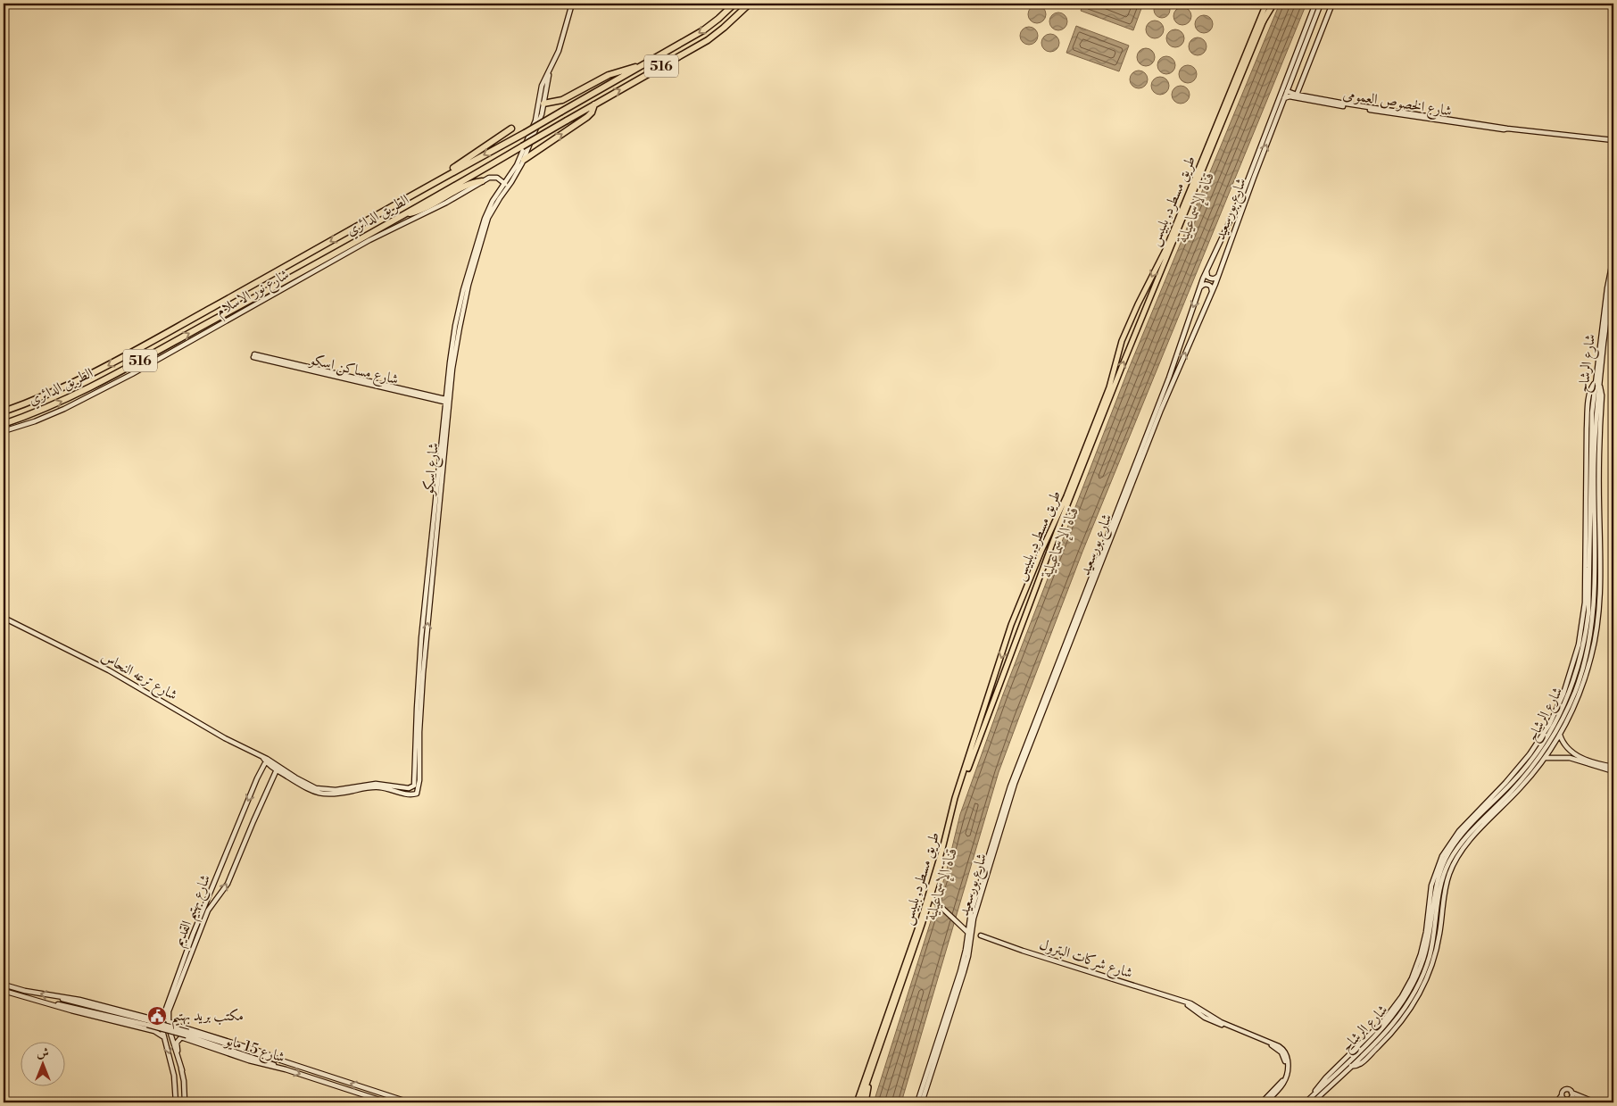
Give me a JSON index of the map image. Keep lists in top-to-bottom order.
{
  "streets": {
    "highway": ["516", "الطريق الدائري"],
    "main road": [
      "شارع الخصوص العمومى",
      "طريق مسطرد, بلبيس",
      "شارع بورسعيد",
      "شارع نور الاسلام",
      "شارع الرشاح",
      "شارع مساكن اسكو",
      "شارع اسكو",
      "شارع ترعه النحاس",
      "شارع بهتيم القديم",
      "شارع شركات البترول",
      "شارع 15 مايو"
    ]
  },
  "crossings": [
    ["شارع الخصوص العمومى", "شارع بورسعيد"],
    ["شارع مساكن اسكو", "شارع اسكو"],
    ["شارع اسكو", "شارع ترعه النحاس"],
    ["شارع ترعه النحاس", "شارع بهتيم القديم"],
    ["شارع بهتيم القديم", "شارع 15 مايو"]
  ],
  "water": ["قناة الإسماعيلية"],
  "places": {
    "public building": ["مكتب بريد بهتيم"]
  },
  "north": "top"
}
